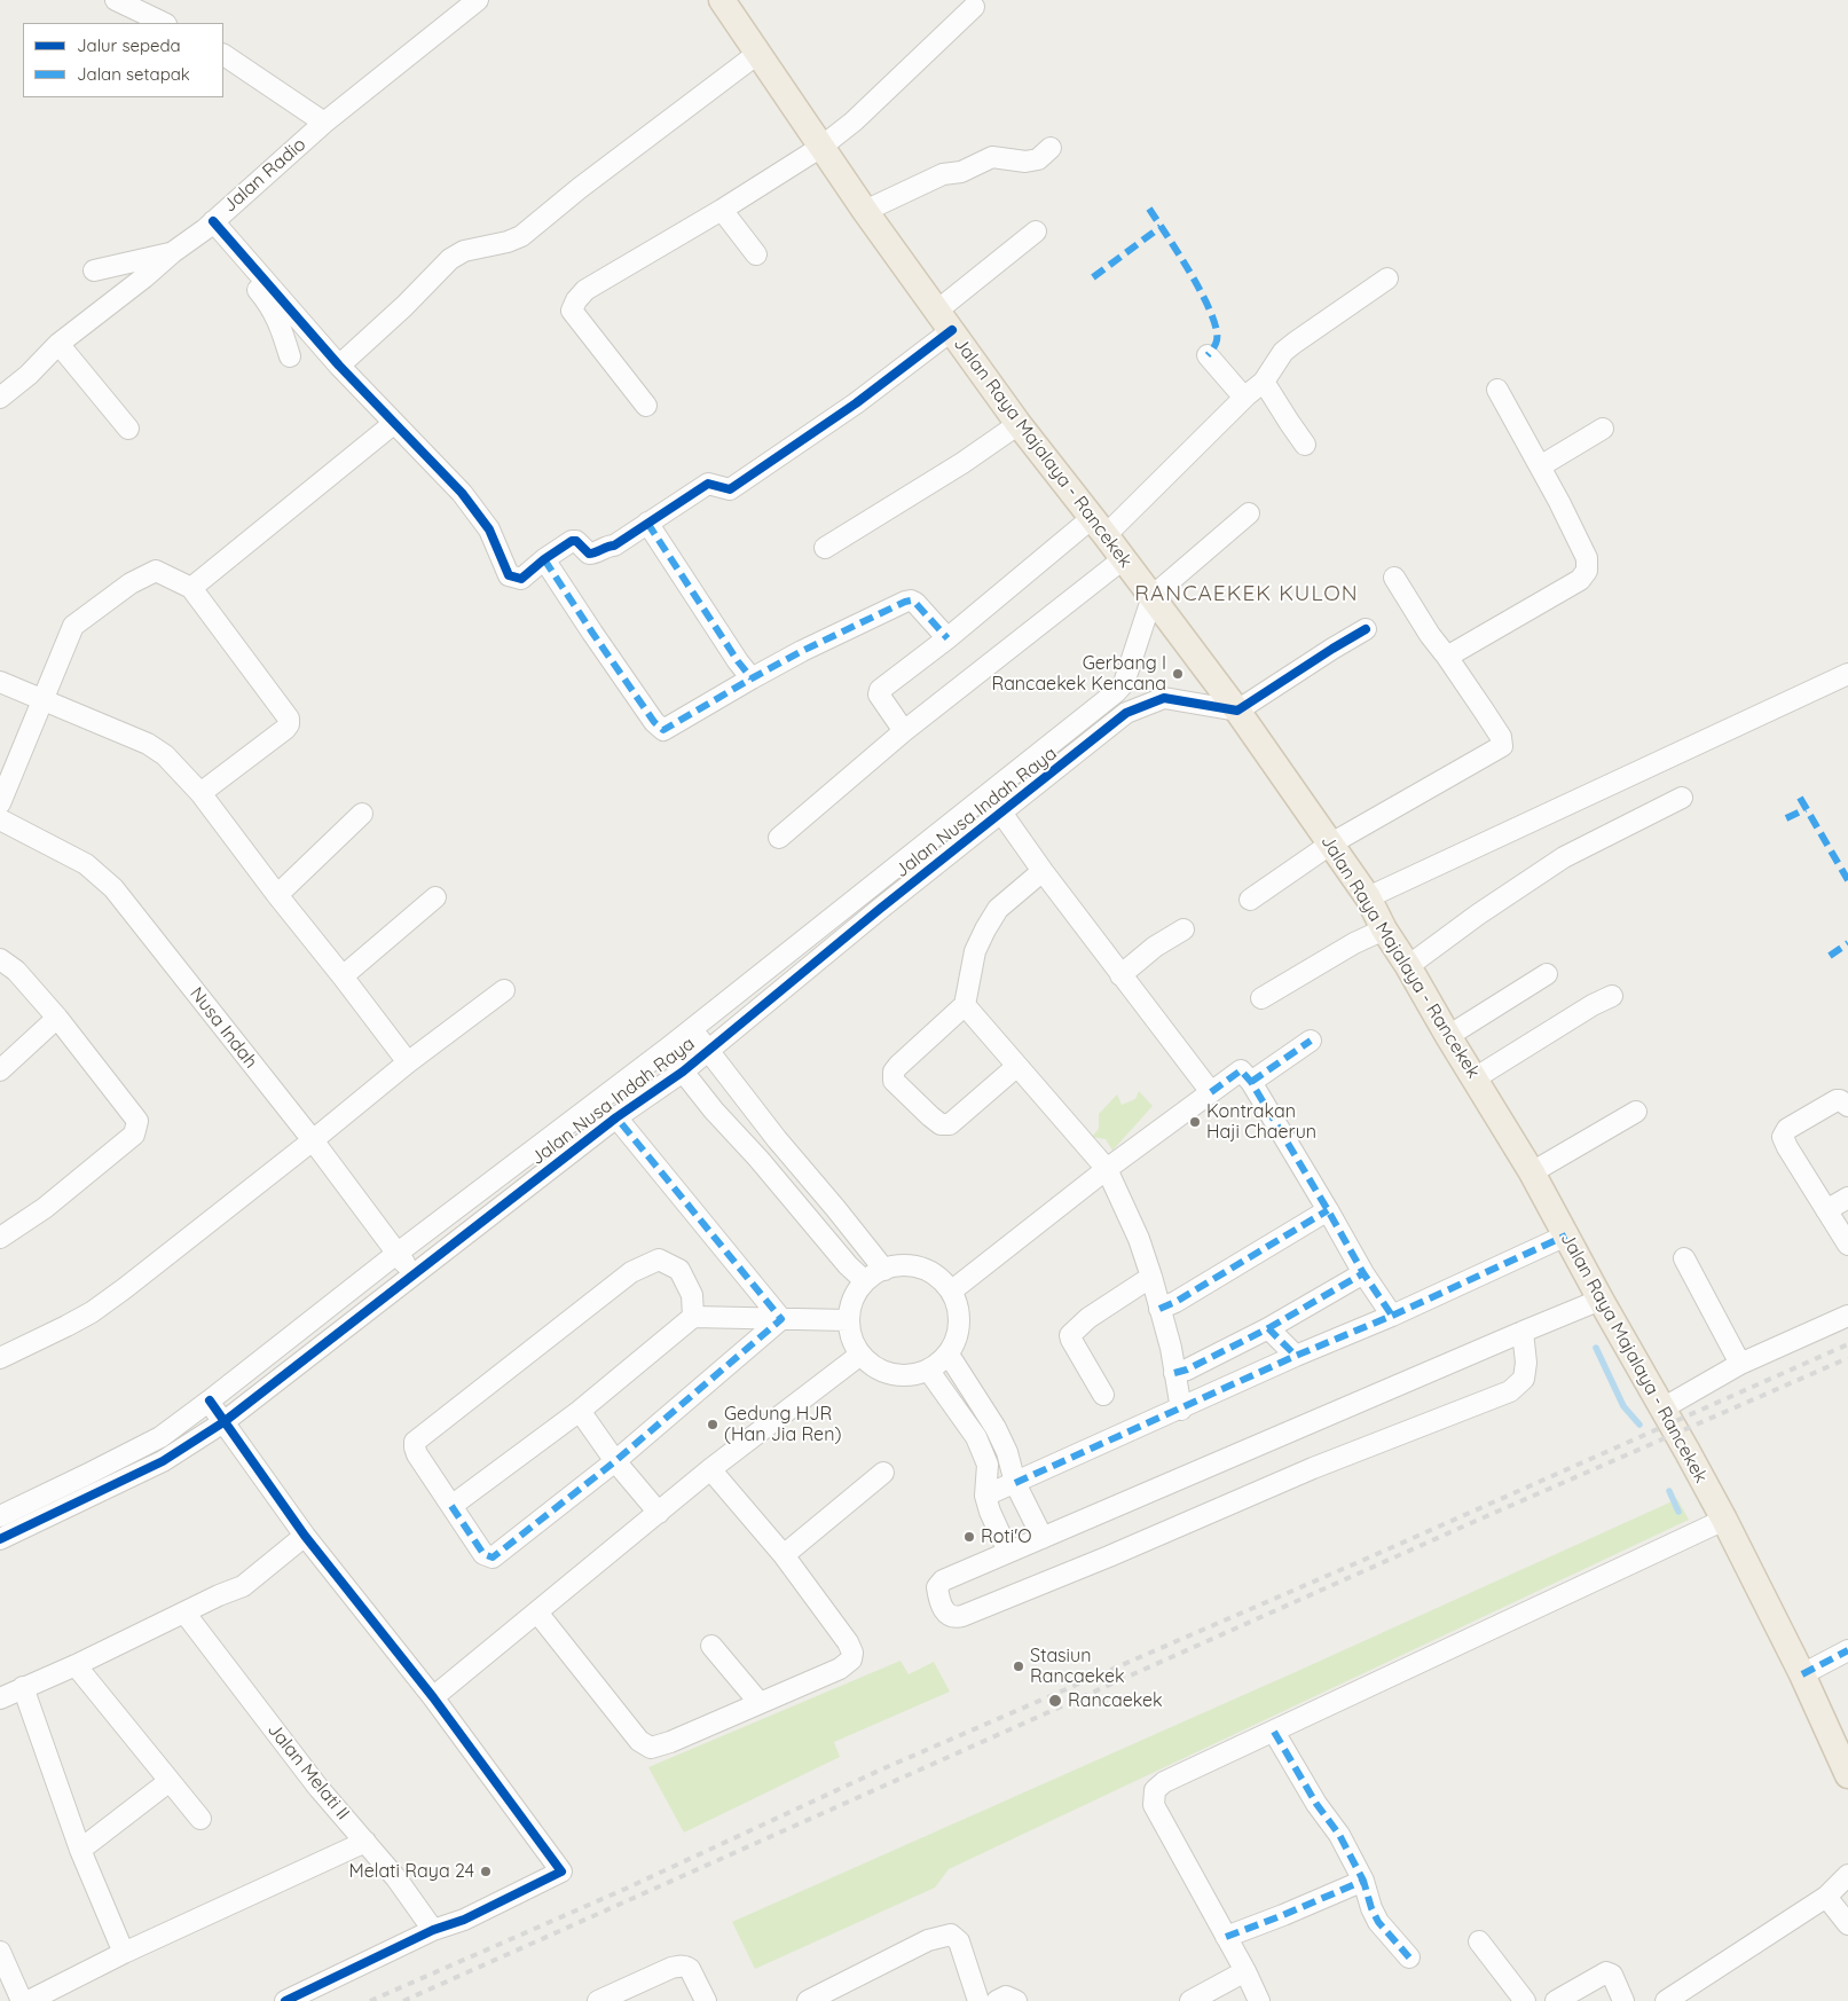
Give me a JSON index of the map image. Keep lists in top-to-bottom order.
{
  "streets": {
    "main road": ["Jalan Raya Majalaya - Rancekek"],
    "street": [
      "Jalan Radio",
      "Jalan Nusa Indah Raya",
      "Nusa Indah",
      "Jalan Melati II"
    ]
  },
  "crossings": [
    ["Jalan Raya Majalaya - Rancekek", "Jalan Nusa Indah Raya"],
    ["Jalan Nusa Indah Raya", "Nusa Indah"]
  ],
  "districts": ["RANCAEKEK KULON"],
  "places": [
    "Gerbang I Rancaekek Kencana",
    "Kontrakan Haji Chaerun",
    "Gedung HJR (Han Jia Ren)",
    "Roti'O",
    "Stasiun Rancaekek",
    "Rancaekek",
    "Melati Raya 24"
  ],
  "legend": ["Jalur sepeda", "Jalan setapak"]
}
